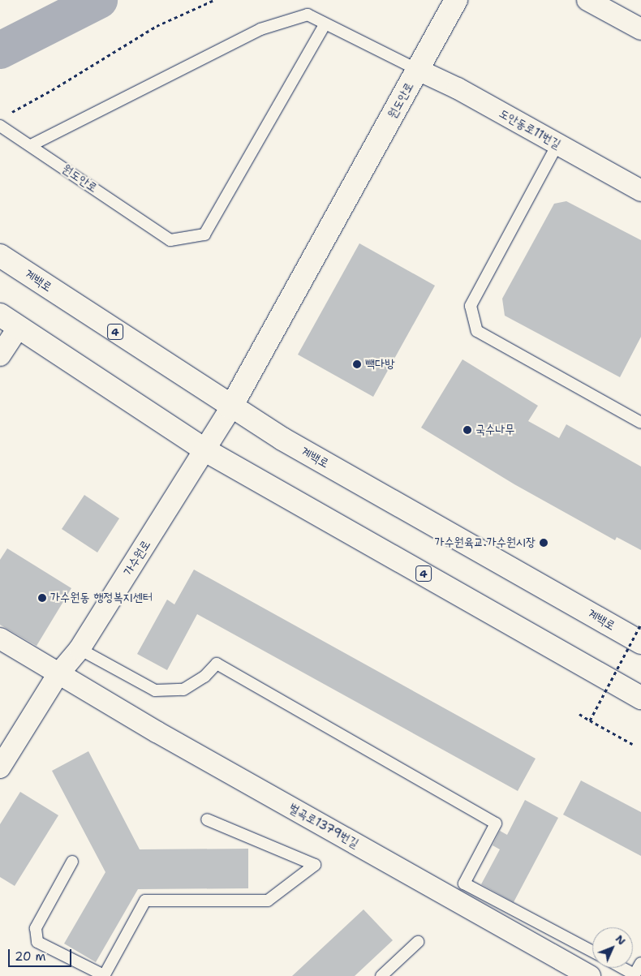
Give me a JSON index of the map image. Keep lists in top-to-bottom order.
{
  "streets": {
    "main road": ["원도안로", "계백로", "4"],
    "street": ["도안동로11번길", "가수원로", "벌곡로1379번길"]
  },
  "crossings": [
    ["원도안로", "도안동로11번길"],
    ["원도안로", "계백로"],
    ["원도안로", "가수원로"],
    ["계백로", "가수원로"],
    ["4", "가수원로"],
    ["가수원로", "벌곡로1379번길"]
  ],
  "places": [
    "빽다방",
    "국수나무",
    "가수원육교.가수원시장",
    "가수원동 행정복지센터"
  ],
  "scale_bar": "20 m",
  "north": "top right"
}
